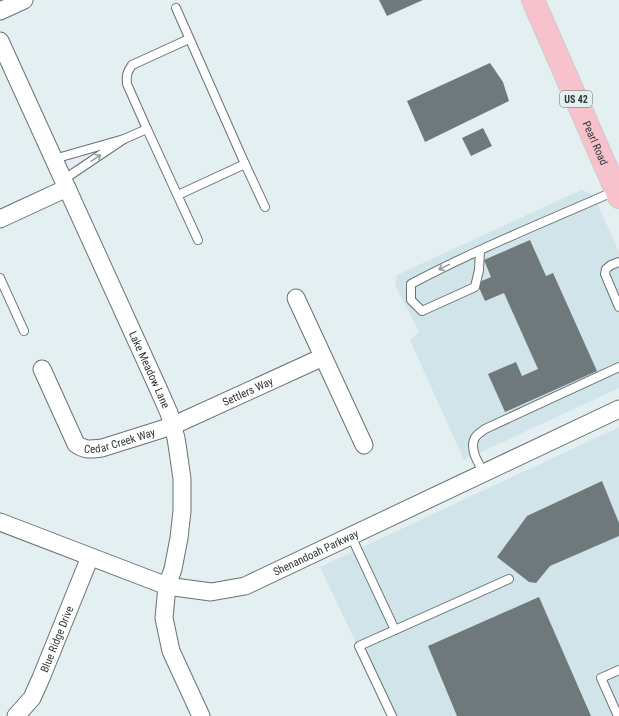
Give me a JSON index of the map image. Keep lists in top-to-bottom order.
{
  "streets": {
    "main road": ["US 42", "Pearl Road"],
    "street": [
      "Lake Meadow Lane",
      "Settlers Way",
      "Cedar Creek Way",
      "Shenandoah Parkway",
      "Blue Ridge Drive"
    ]
  },
  "crossings": [
    ["Lake Meadow Lane", "Settlers Way"],
    ["Lake Meadow Lane", "Cedar Creek Way"],
    ["Lake Meadow Lane", "Shenandoah Parkway"],
    ["Settlers Way", "Cedar Creek Way"],
    ["Shenandoah Parkway", "Blue Ridge Drive"]
  ]
}
